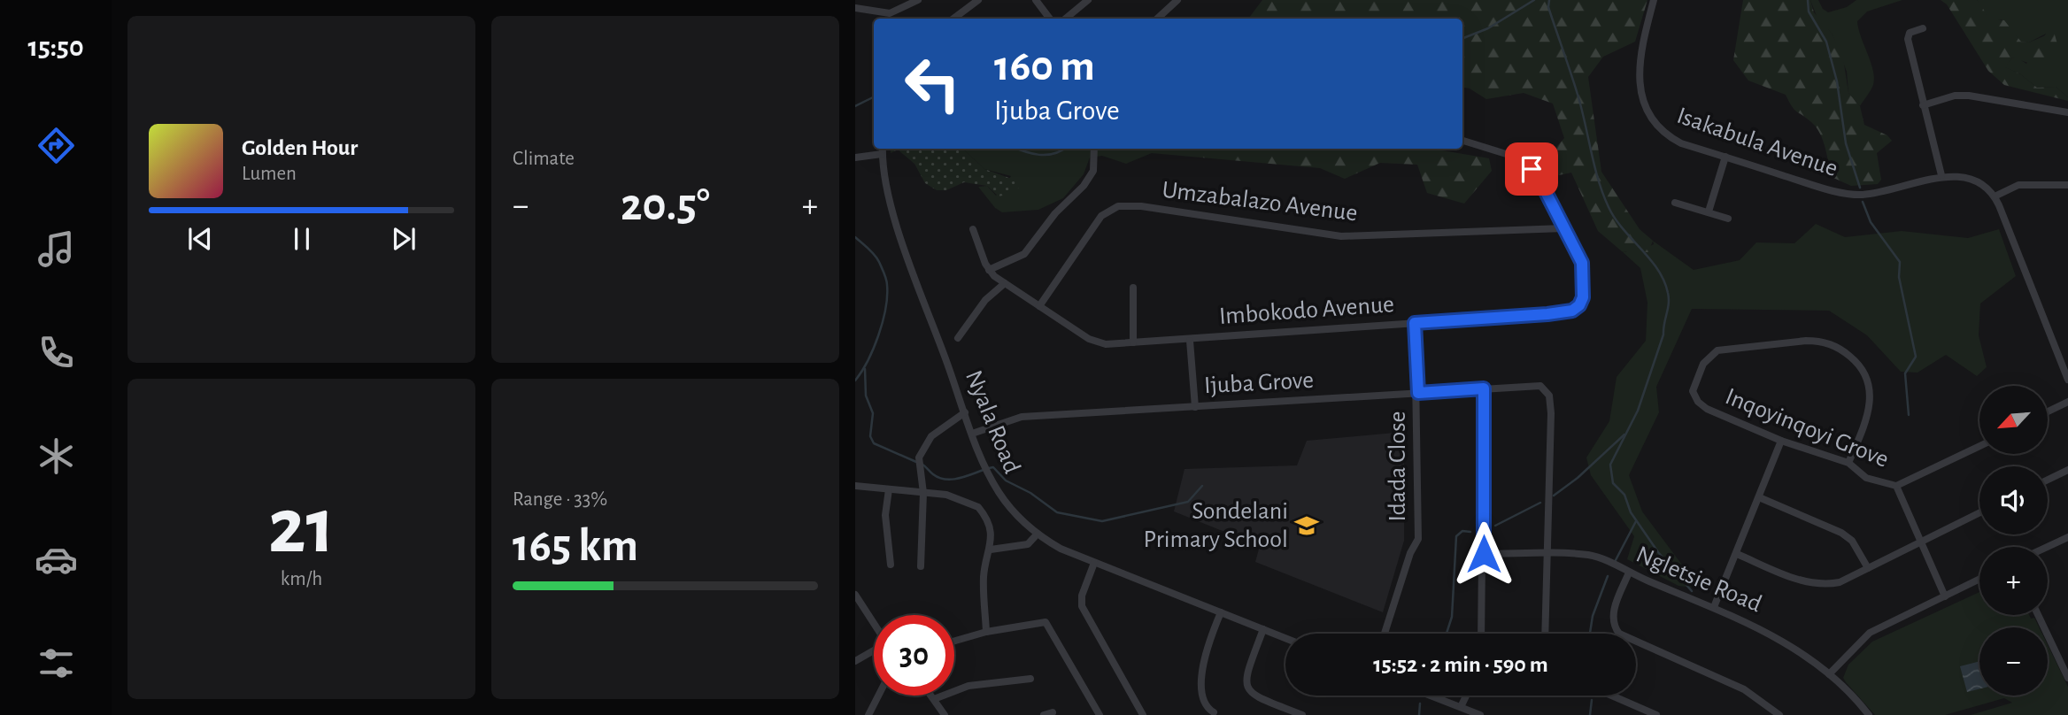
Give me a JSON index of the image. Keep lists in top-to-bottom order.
{
  "streets": {
    "street": [
      "Isakabula Avenue",
      "Umzabalazo Avenue",
      "Imbokodo Avenue",
      "Ijuba Grove",
      "Nyala Road",
      "Inqoyinqoyi Grove",
      "Idada Close",
      "Ngletsie Road"
    ]
  },
  "crossings": [
    ["Umzabalazo Avenue", "Imbokodo Avenue"],
    ["Imbokodo Avenue", "Idada Close"],
    ["Ijuba Grove", "Nyala Road"],
    ["Ijuba Grove", "Idada Close"],
    ["Ijuba Grove", "Ngletsie Road"]
  ],
  "places": {
    "school or university": ["Sondelani Primary School"]
  },
  "north": "bottom left",
  "page": {
    "tabs": "15:50",
    "tile": [
      "Climate",
      ["21", "km/h"],
      ["Range · 33%", "165 km"]
    ],
    "turn": ["160 m", "Ijuba Grove"],
    "song": ["Golden Hour", "Lumen"],
    "heat": ["−", "20.5°", "+"],
    "map_buttons": ["+", "−"],
    "limit": "30",
    "trip": "15:52 · 2 min · 590 m"
  }
}
